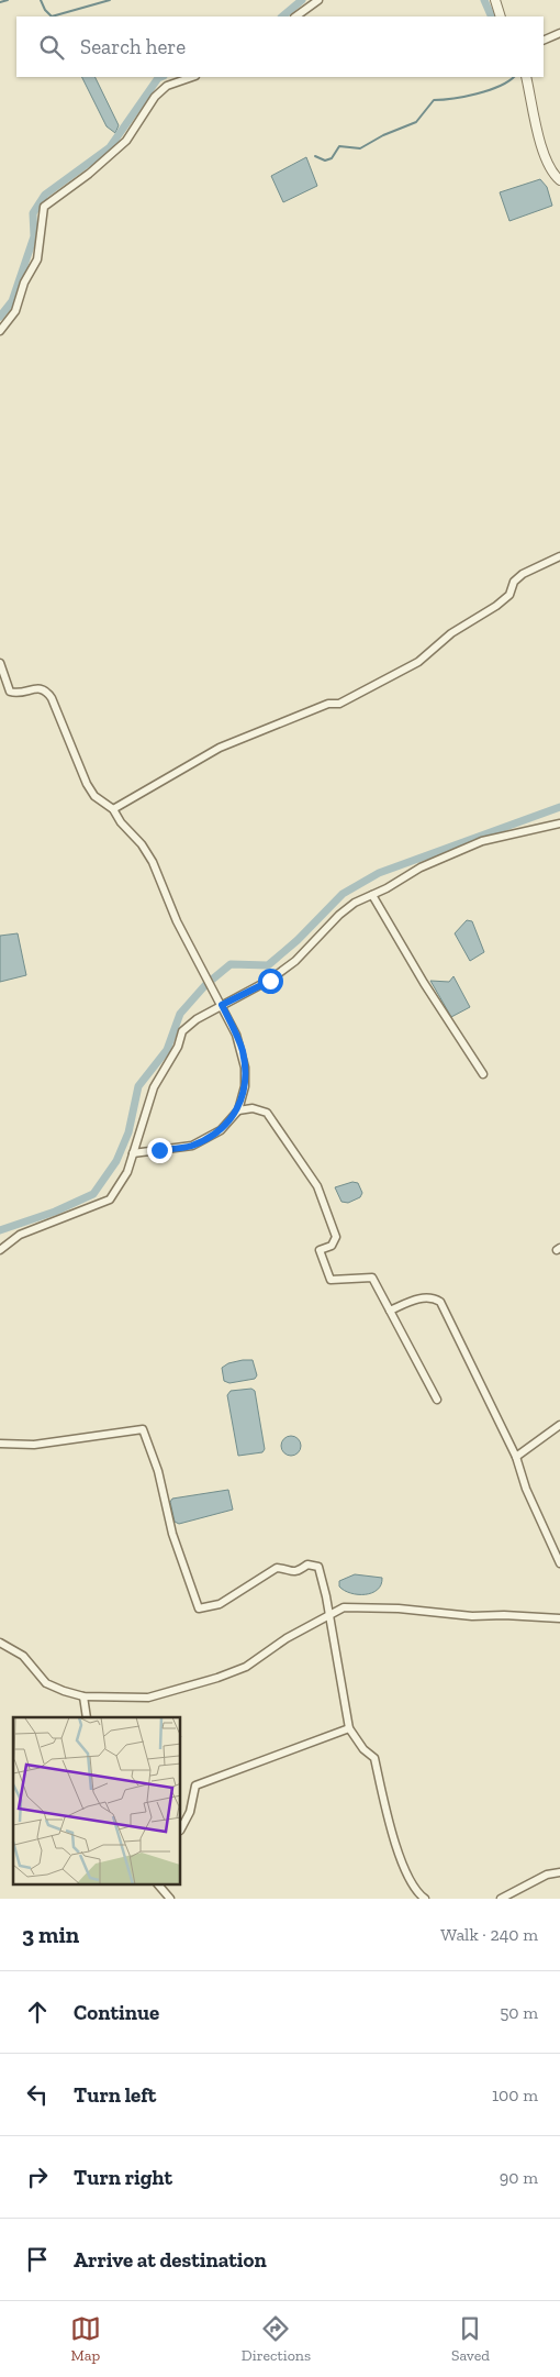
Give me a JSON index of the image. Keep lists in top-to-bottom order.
{
  "page": {
    "search": "Search here",
    "heading": ["3 min", "Walk · 240 m"],
    "list": [
      ["Continue", "50 m"],
      ["Turn left", "100 m"],
      ["Turn right", "90 m"],
      "Arrive at destination"
    ],
    "nav": ["Map", "Directions", "Saved"]
  }
}
